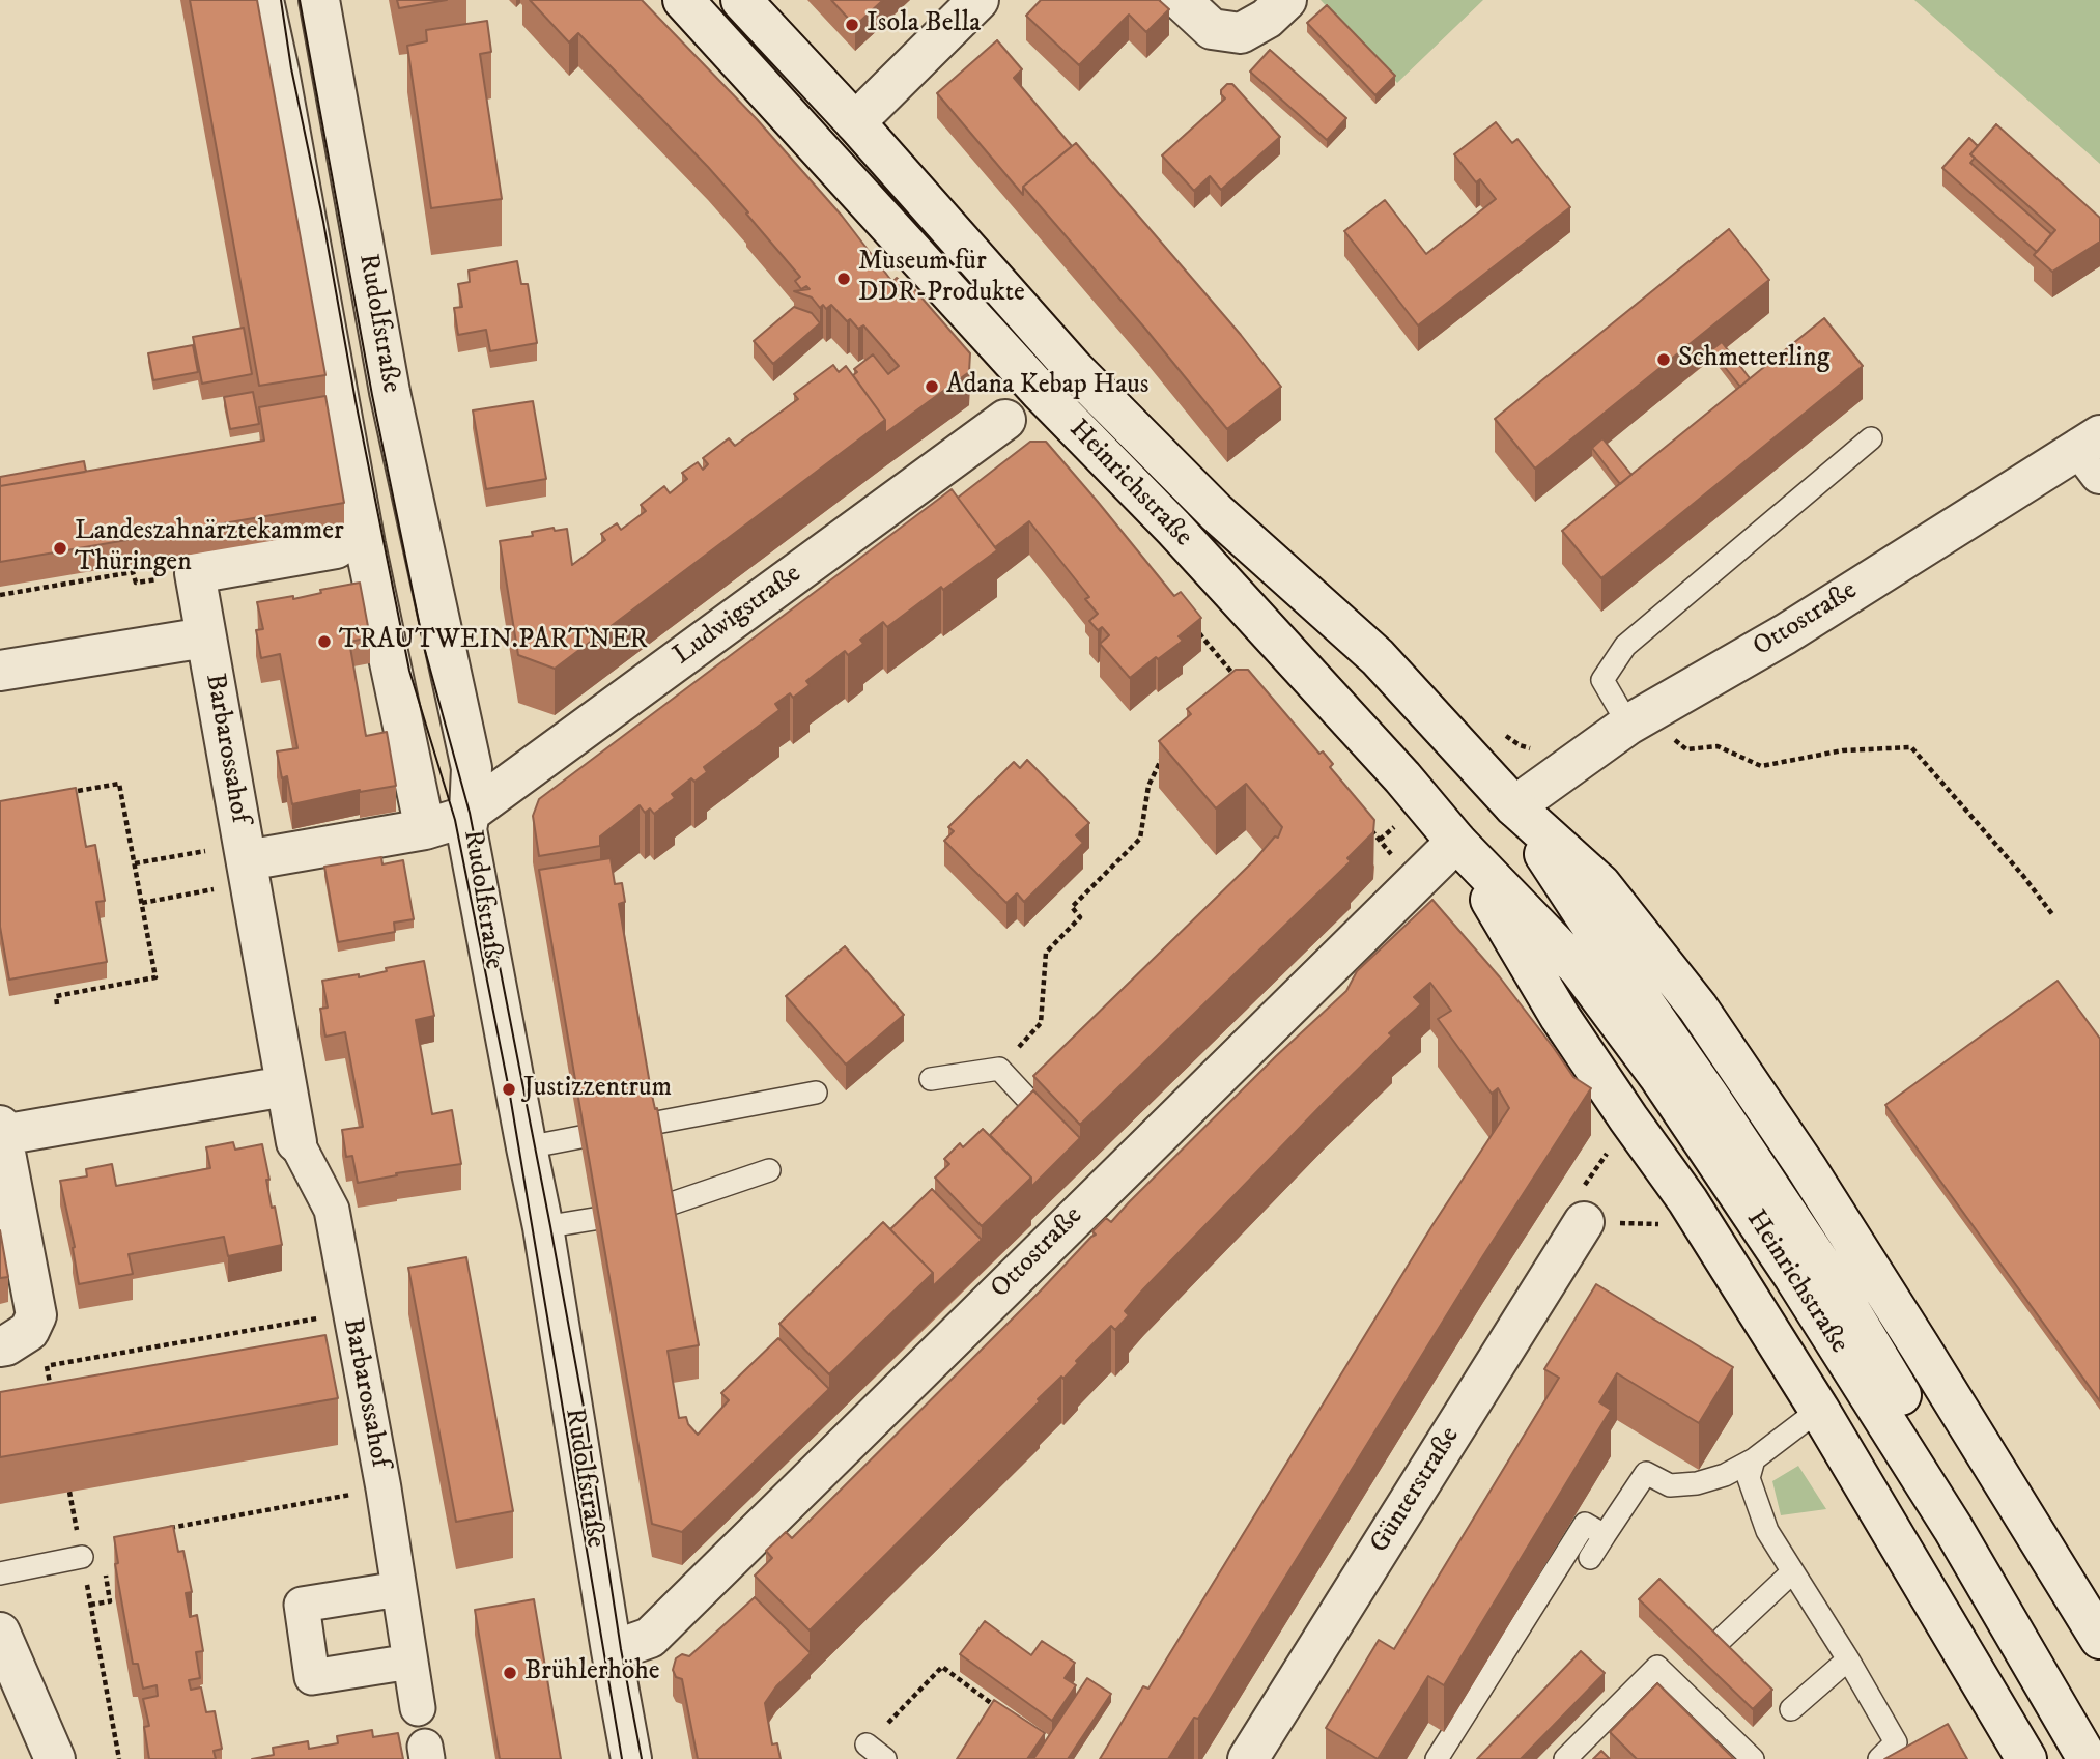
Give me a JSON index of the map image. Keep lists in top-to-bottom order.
{
  "streets": {
    "street": [
      "Rudolfstraße",
      "Heinrichstraße",
      "Ludwigstraße",
      "Ottostraße",
      "Barbarossahof",
      "Günterstraße"
    ]
  },
  "crossings": [
    ["Rudolfstraße", "Ludwigstraße"],
    ["Rudolfstraße", "Ottostraße"],
    ["Rudolfstraße", "Barbarossahof"],
    ["Heinrichstraße", "Ottostraße"],
    ["Ludwigstraße", "Barbarossahof"]
  ],
  "places": [
    "Isola Bella",
    "Museum für DDR-Produkte",
    "Schmetterling",
    "Adana Kebap Haus",
    "Landeszahnärztekammer Thüringen",
    "TRAUTWEIN.PARTNER",
    "Justizzentrum",
    "Brühlerhöhe"
  ]
}
